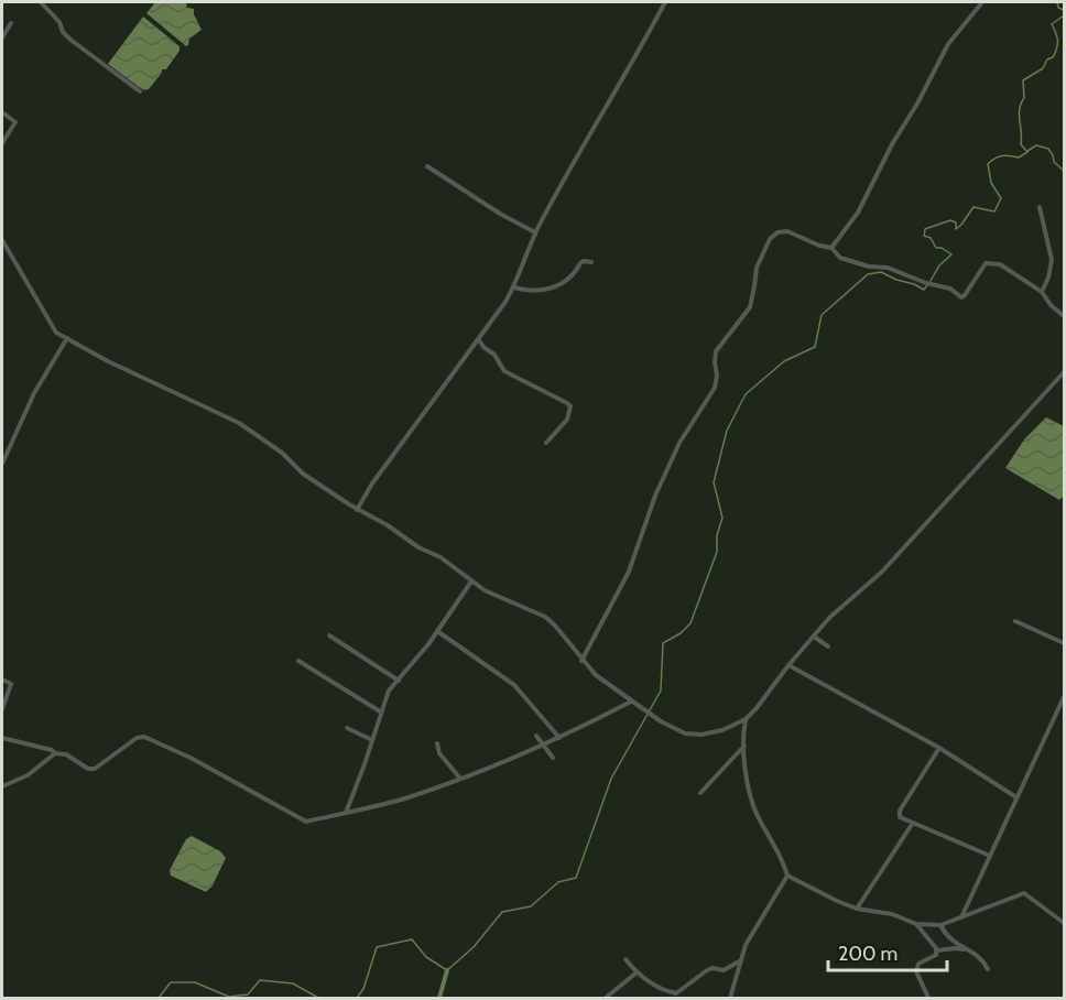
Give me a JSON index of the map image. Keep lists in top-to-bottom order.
{
  "scale_bar": "200 m"
}
